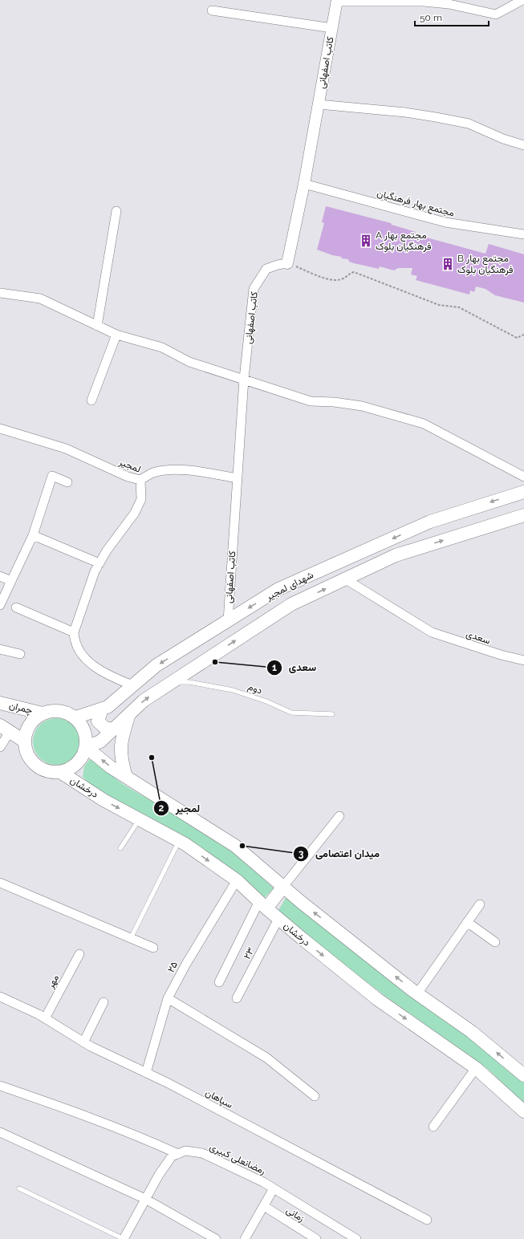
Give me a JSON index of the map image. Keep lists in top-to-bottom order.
{
  "streets": {
    "main road": ["شهدای لمجیر", "چمران", "درخشان"],
    "street": [
      "کاتب اصفهانی",
      "مجتمع بهار فرهنگیان",
      "لمجیر",
      "سعدی",
      "۲۳",
      "۲۵",
      "مهر",
      "سپاهان",
      "رمضانعلی کبیری",
      "زمانی"
    ],
    "lane": ["دوم"]
  },
  "crossings": [
    ["کاتب اصفهانی", "مجتمع بهار فرهنگیان"],
    ["کاتب اصفهانی", "شهدای لمجیر"],
    ["شهدای لمجیر", "سعدی"],
    ["شهدای لمجیر", "دوم"],
    ["شهدای لمجیر", "چمران"],
    ["شهدای لمجیر", "درخشان"],
    ["چمران", "درخشان"],
    ["درخشان", "۲۳"],
    ["درخشان", "۲۵"],
    ["۲۵", "سپاهان"],
    ["مهر", "سپاهان"]
  ],
  "places": {
    "building": ["A مجتمع بهار فرهنگیان بلوک", "B مجتمع بهار فرهنگیان بلوک"],
    "other": ["سعدی", "لمجیر", "میدان اعتصامی"]
  },
  "scale_bar": "50 m"
}
